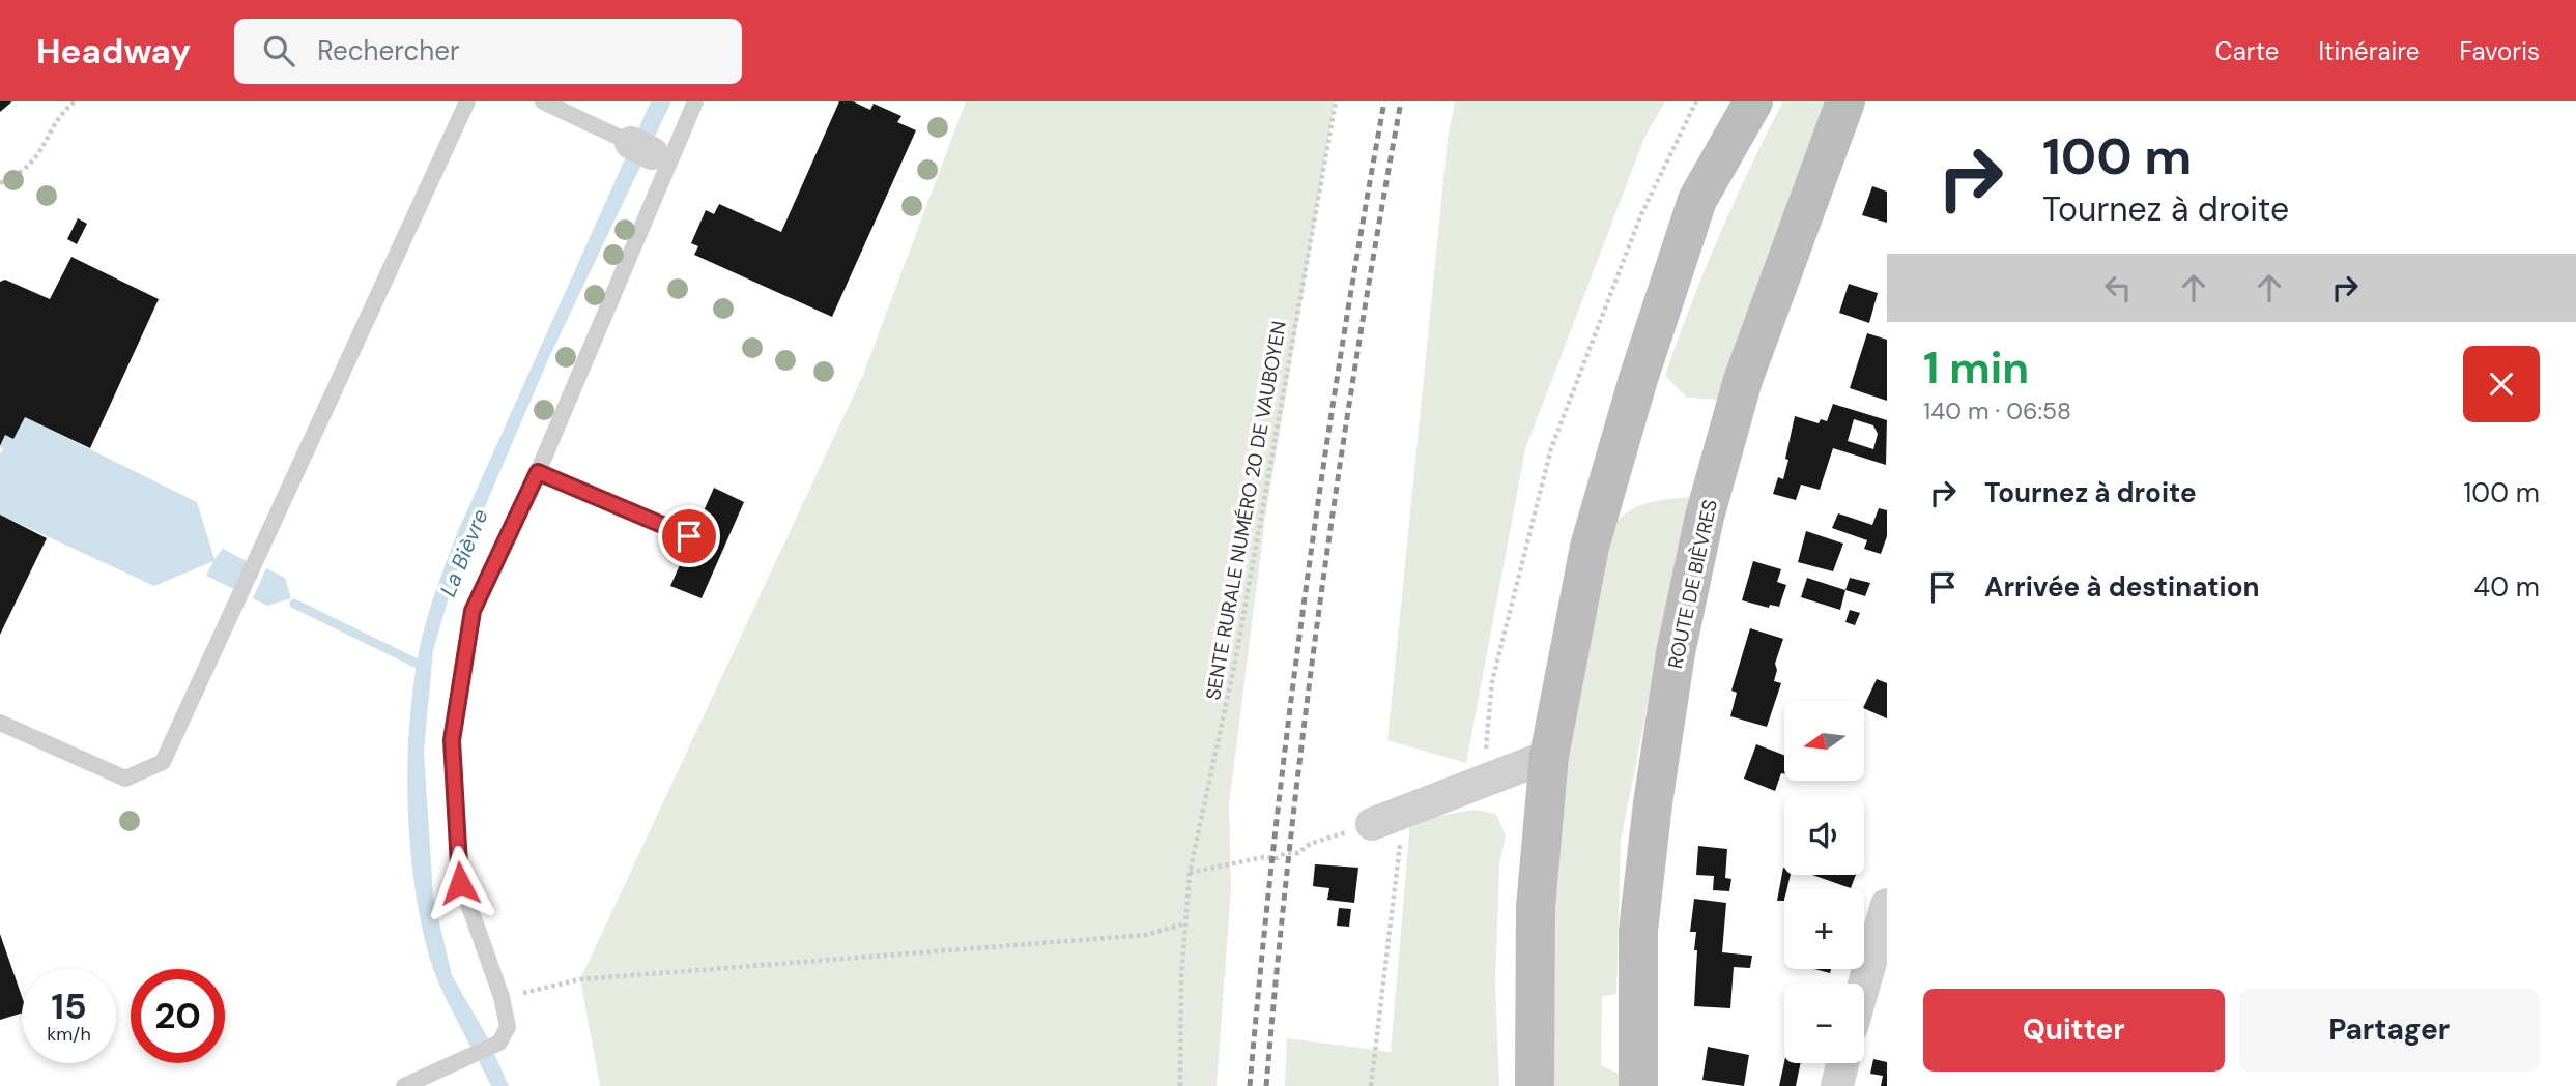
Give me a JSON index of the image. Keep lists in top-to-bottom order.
{
  "streets": {
    "main road": ["ROUTE DE BIÈVRES"],
    "path": ["SENTE RURALE NUMÉRO 20 DE VAUBOYEN"]
  },
  "water": ["La Bièvre"],
  "north": "left",
  "page": {
    "header": "Headway",
    "search": "Rechercher",
    "nav": ["Carte", "Itinéraire", "Favoris"],
    "turn": ["100 m", "Tournez à droite"],
    "heading": ["1 min", "140 m · 06:58"],
    "list": [
      {
        "name": "Tournez à droite",
        "value": "100 m"
      },
      {
        "name": "Arrivée à destination",
        "value": "40 m"
      }
    ],
    "map_buttons": ["+", "−"],
    "speed": "15 km/h",
    "limit": "20",
    "buttons": ["Quitter", "Partager"]
  }
}
